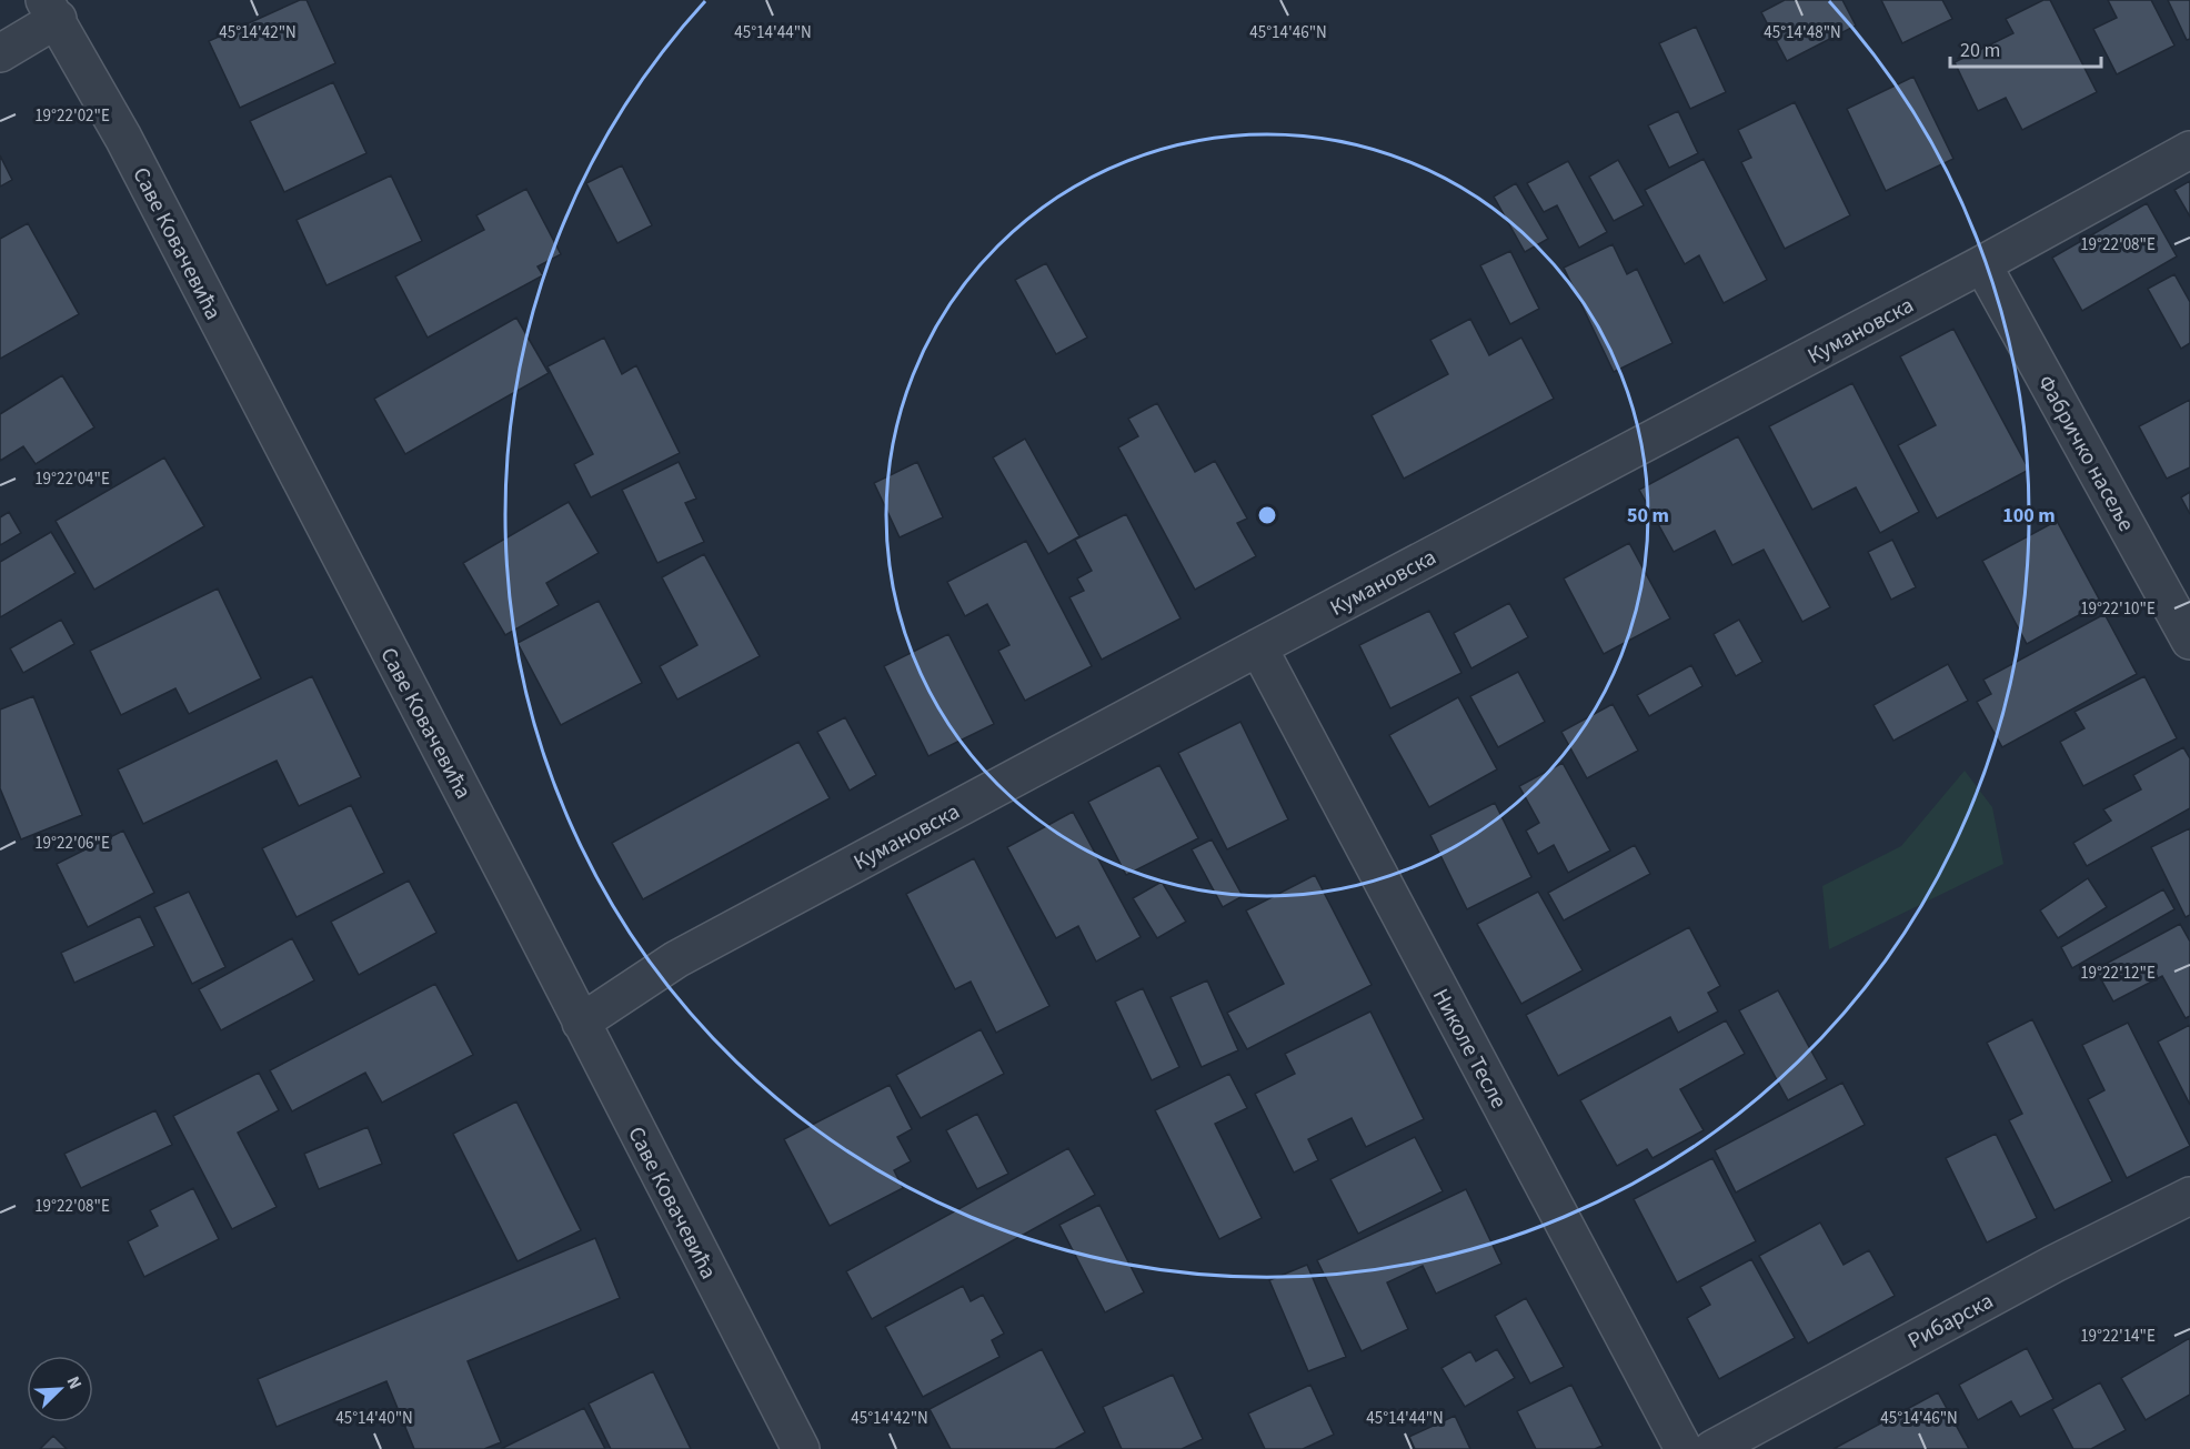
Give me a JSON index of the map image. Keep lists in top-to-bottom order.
{
  "streets": {
    "street": [
      "Саве Ковачевића",
      "Кумановска",
      "Фабричко насеље",
      "Николе Тесле",
      "Рибарска"
    ]
  },
  "crossings": [
    ["Саве Ковачевића", "Кумановска"],
    ["Кумановска", "Фабричко насеље"],
    ["Кумановска", "Николе Тесле"]
  ],
  "scale_bar": "20 m",
  "north": "top right",
  "coordinates": [
    "45°14'42\"N",
    "45°14'44\"N",
    "45°14'46\"N",
    "45°14'48\"N",
    "19°22'02\"E",
    "19°22'08\"E",
    "19°22'04\"E",
    "19°22'10\"E",
    "19°22'06\"E",
    "19°22'12\"E",
    "19°22'14\"E",
    "45°14'40\"N"
  ],
  "rings": ["50 m", "100 m"]
}
